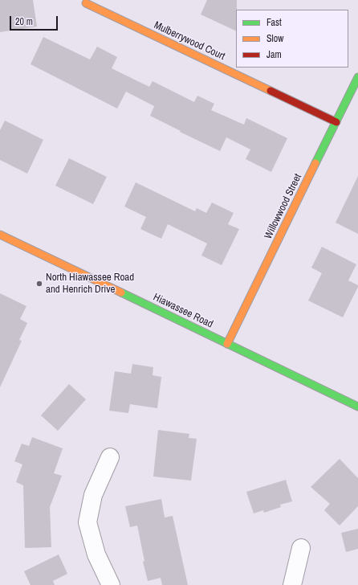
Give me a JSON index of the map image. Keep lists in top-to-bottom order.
{
  "streets": {
    "street": ["Mulberrywood Court", "Willowwood Street", "Hiawassee Road"]
  },
  "crossings": [
    ["Mulberrywood Court", "Willowwood Street"],
    ["Willowwood Street", "Hiawassee Road"]
  ],
  "places": ["North Hiawassee Road and Henrich Drive"],
  "legend": ["Fast", "Slow", "Jam"],
  "scale_bar": "20 m"
}
